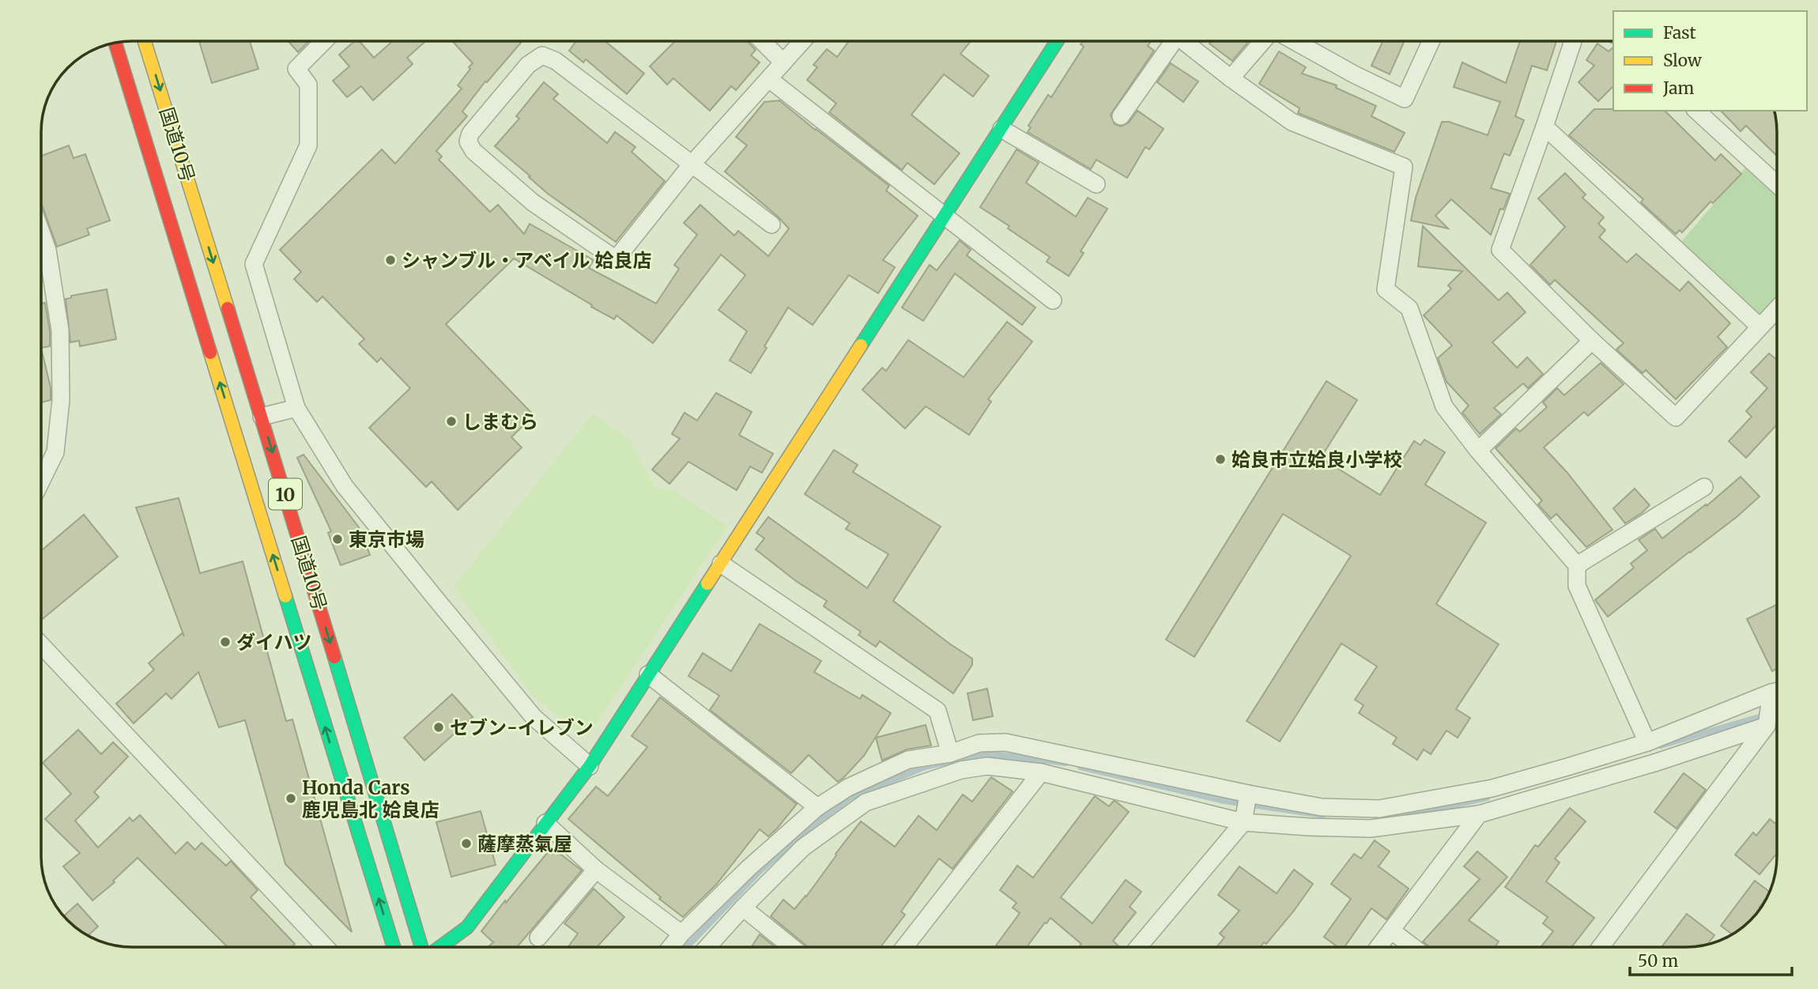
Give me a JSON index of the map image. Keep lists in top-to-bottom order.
{
  "streets": {
    "main road": ["国道10号", "10"]
  },
  "places": [
    "シャンブル・アベイル 姶良店",
    "しまむら",
    "姶良市立姶良小学校",
    "東京市場",
    "ダイハツ",
    "セブン-イレブン",
    "Honda Cars 鹿児島北 姶良店",
    "薩摩蒸氣屋"
  ],
  "legend": ["Fast", "Slow", "Jam"],
  "scale_bar": "50 m"
}
